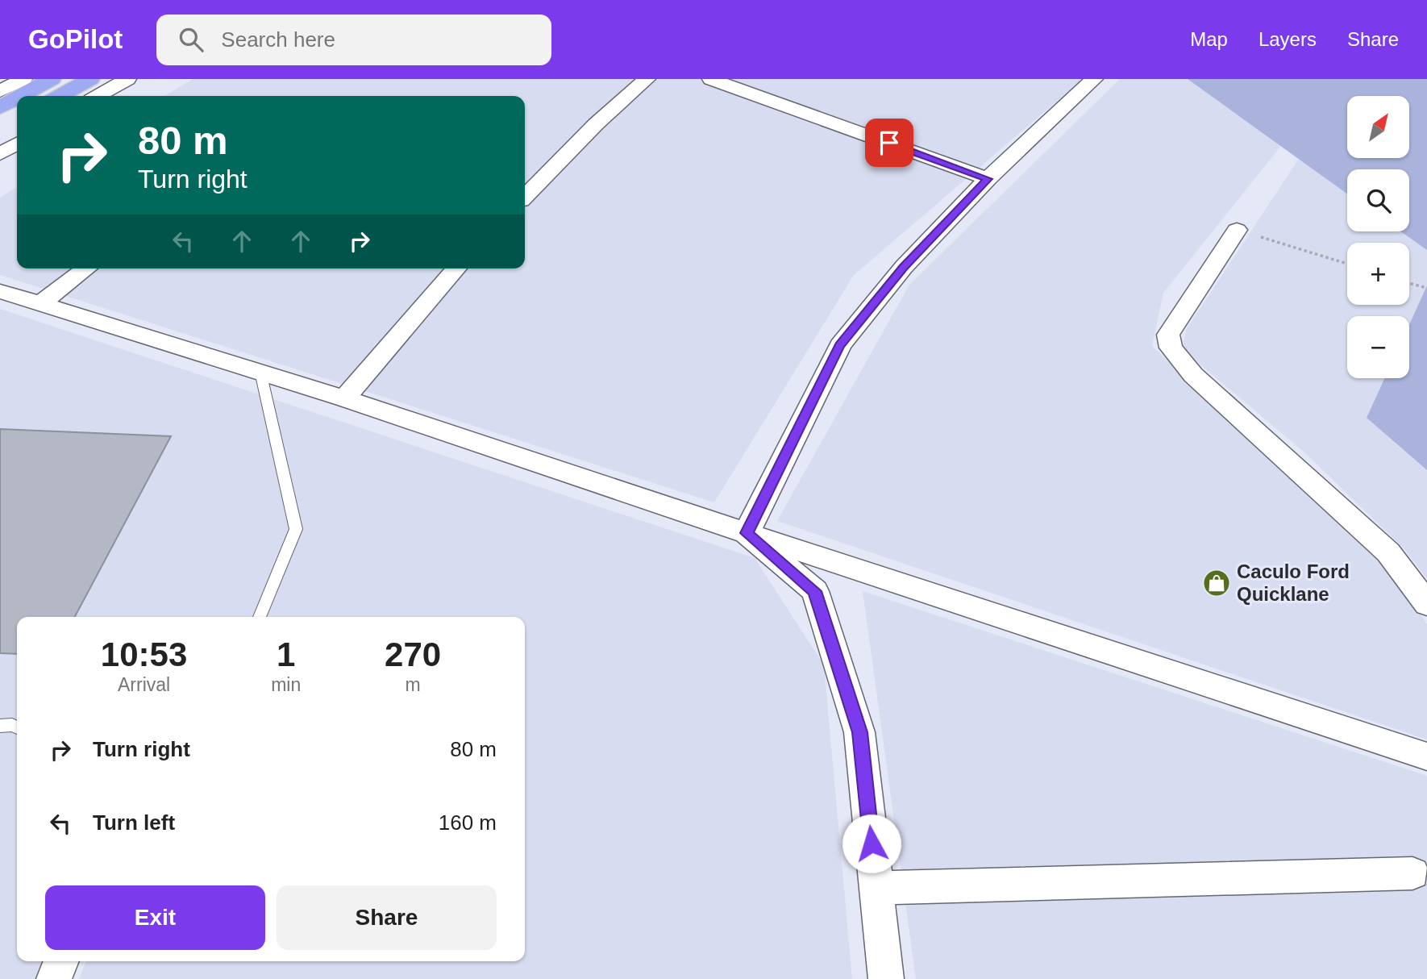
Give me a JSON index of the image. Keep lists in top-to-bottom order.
{
  "places": {
    "shop": ["Caculo Ford Quicklane"]
  },
  "north": "top right",
  "page": {
    "header": "GoPilot",
    "search": "Search here",
    "nav": ["Map", "Layers", "Share"],
    "map_buttons": ["+", "−"],
    "turn": ["80 m", "Turn right"],
    "eta": [
      "10:53",
      "Arrival",
      "1",
      "min",
      "270",
      "m"
    ],
    "list": [
      {
        "name": "Turn right",
        "value": "80 m"
      },
      {
        "name": "Turn left",
        "value": "160 m"
      }
    ],
    "buttons": ["Exit", "Share"]
  }
}
